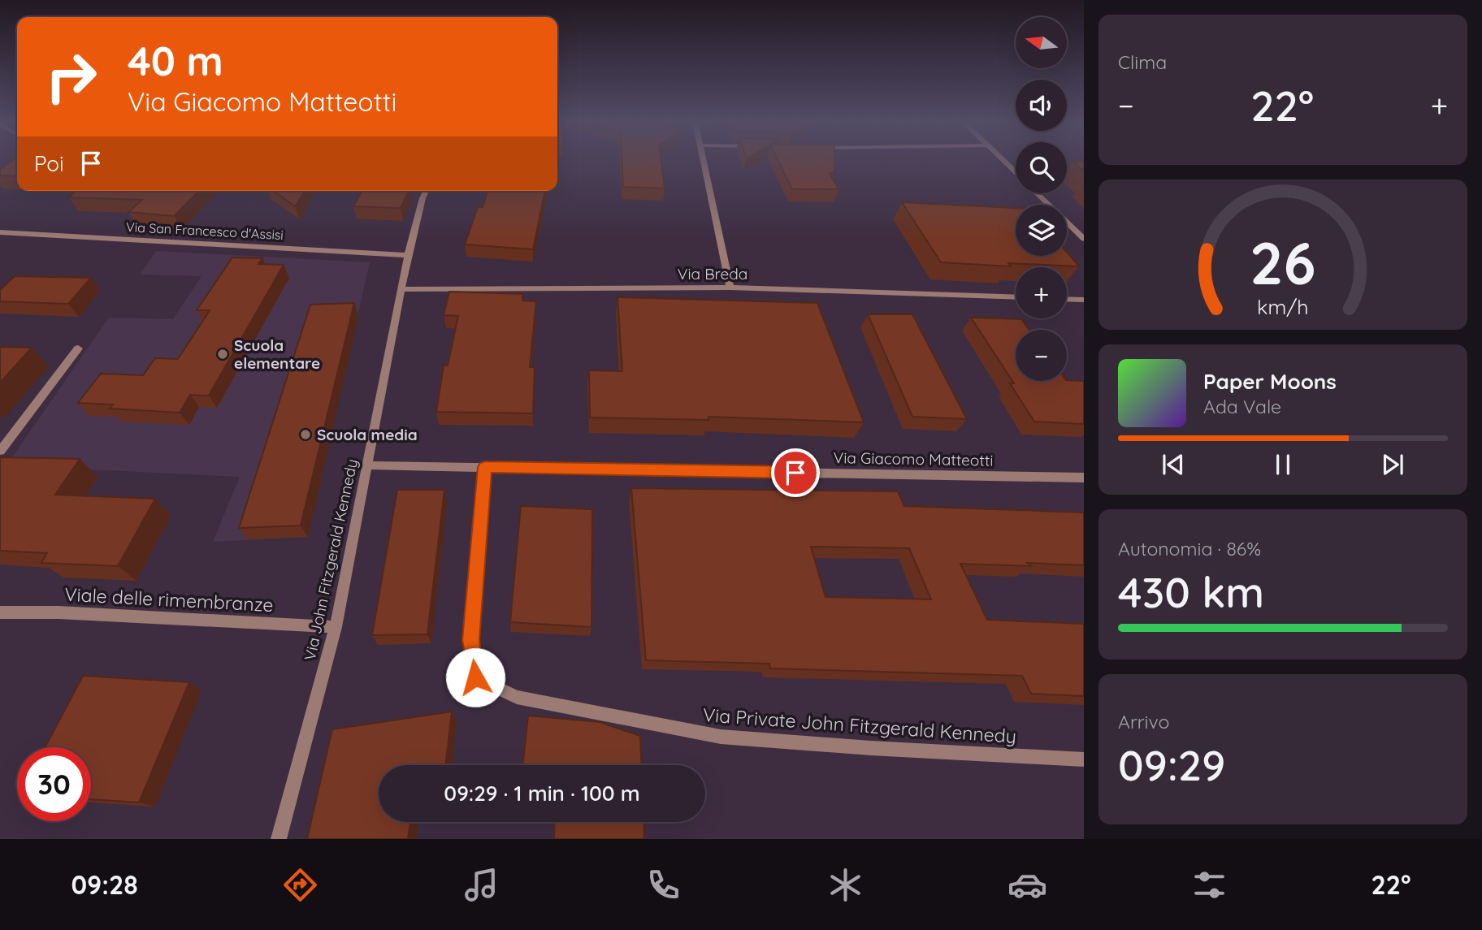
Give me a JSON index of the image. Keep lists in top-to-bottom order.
{
  "streets": {
    "street": [
      "Via San Francesco d'Assisi",
      "Via Breda",
      "Via Giacomo Matteotti",
      "Via John Fitzgerald Kennedy",
      "Viale delle rimembranze",
      "Via Private John Fitzgerald Kennedy"
    ]
  },
  "crossings": [
    ["Via San Francesco d'Assisi", "Via John Fitzgerald Kennedy"],
    ["Via Breda", "Via John Fitzgerald Kennedy"],
    ["Via Giacomo Matteotti", "Via John Fitzgerald Kennedy"],
    ["Via Giacomo Matteotti", "Via Private John Fitzgerald Kennedy"],
    ["Via John Fitzgerald Kennedy", "Viale delle rimembranze"]
  ],
  "places": ["Scuola elementare", "Scuola media"],
  "north": "left",
  "page": {
    "tile": [
      "Clima",
      ["Autonomia · 86%", "430 km"],
      ["Arrivo", "09:29"]
    ],
    "map_buttons": ["+", "−"],
    "turn": ["40 m", "Via Giacomo Matteotti"],
    "heat": ["−", "22°", "+"],
    "then": "Poi",
    "song": ["Paper Moons", "Ada Vale"],
    "limit": "30",
    "trip": "09:29 · 1 min · 100 m",
    "tabs": ["09:28", "22°"],
    "gauge": ["26", "km/h"]
  }
}
